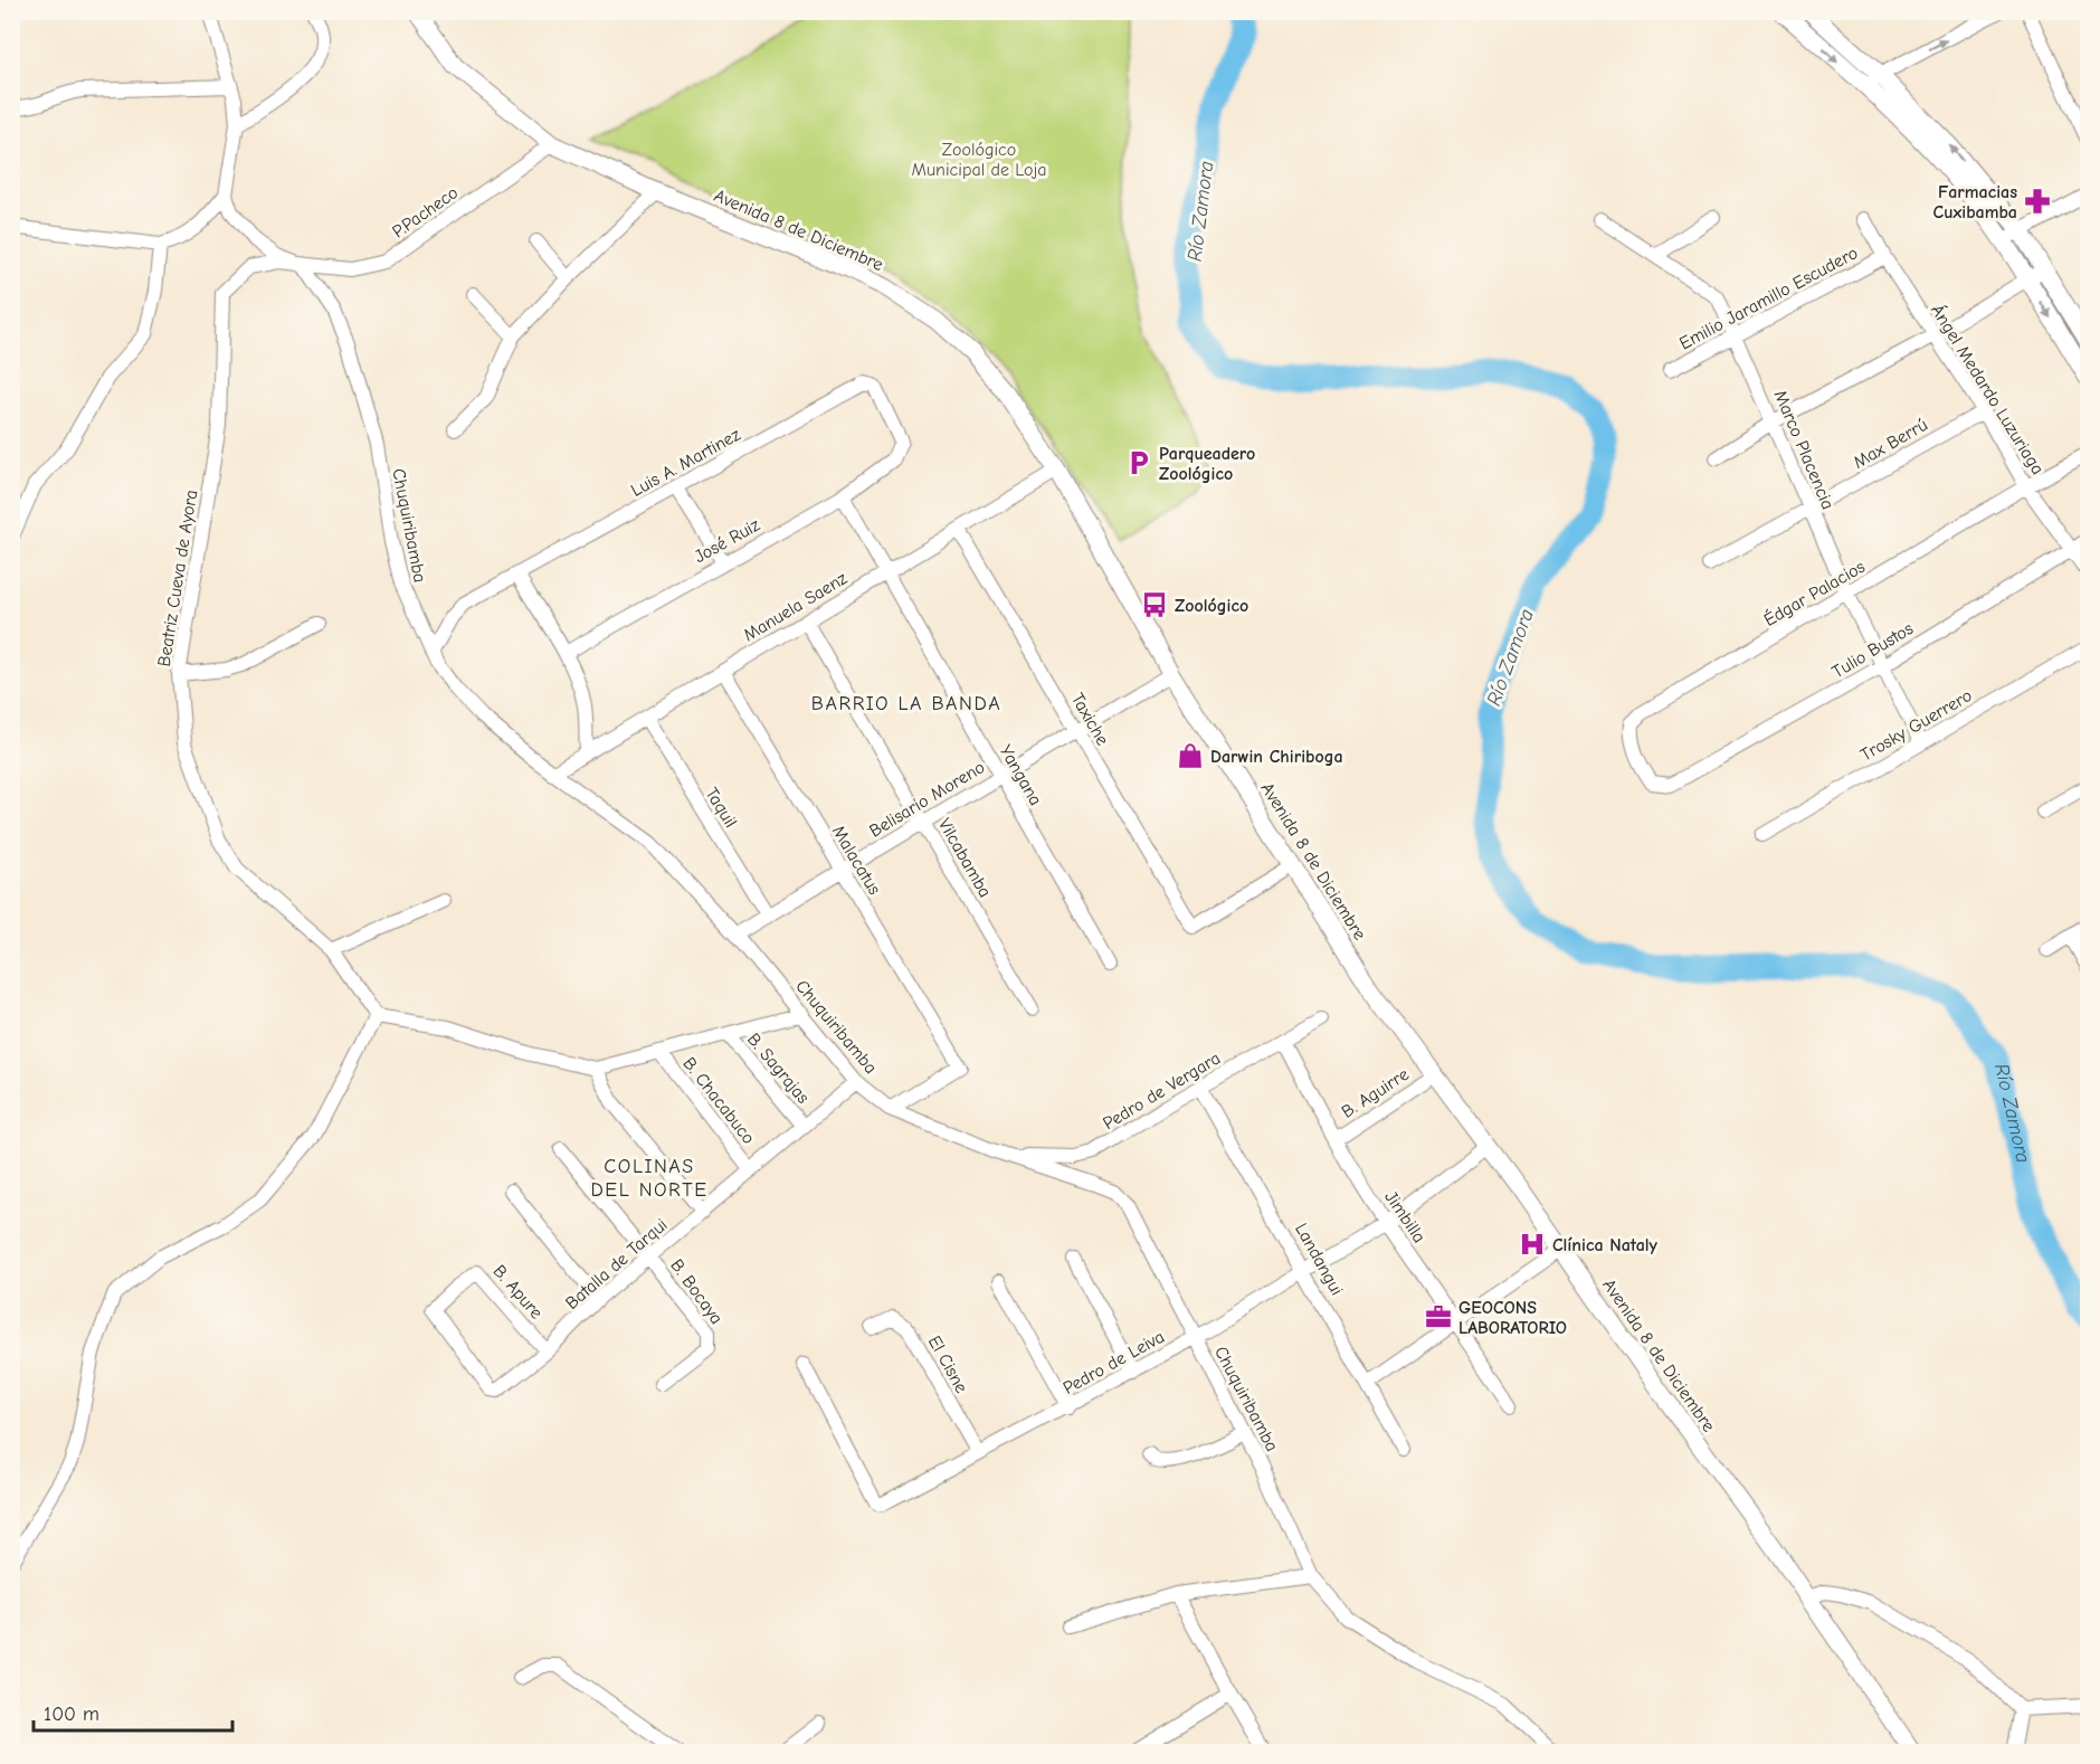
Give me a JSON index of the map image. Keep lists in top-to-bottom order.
{
  "streets": {
    "main road": ["Avenida 8 de Diciembre"],
    "street": [
      "P.Pacheco",
      "Emilio Jaramillo Escudero",
      "Ángel Medardo Luzuriaga",
      "Max Berrú",
      "Marco Placencia",
      "Luis A. Martinez",
      "Chuquiribamba",
      "José Ruiz",
      "Beatriz Cueva de Ayora",
      "Édgar Palacios",
      "Manuela Saenz",
      "Tulio Bustos",
      "Taxiche",
      "Trosky Guerrero",
      "Yangana",
      "Belisario Moreno",
      "Taquil",
      "Vilcabamba",
      "Malacatus",
      "B. Sagrajas",
      "Pedro de Vergara",
      "B. Aguirre",
      "B. Chacabuco",
      "Jimbilla",
      "Landangui",
      "Batalla de Tarqui",
      "B. Apure",
      "B. Bocaya",
      "Pedro de Leiva",
      "El Cisne"
    ]
  },
  "crossings": [
    ["P.Pacheco", "Avenida 8 de Diciembre"],
    ["P.Pacheco", "Chuquiribamba"],
    ["P.Pacheco", "Beatriz Cueva de Ayora"],
    ["Avenida 8 de Diciembre", "Manuela Saenz"],
    ["Avenida 8 de Diciembre", "Taxiche"],
    ["Avenida 8 de Diciembre", "Belisario Moreno"],
    ["Avenida 8 de Diciembre", "B. Aguirre"],
    ["Avenida 8 de Diciembre", "Pedro de Leiva"],
    ["Emilio Jaramillo Escudero", "Ángel Medardo Luzuriaga"],
    ["Emilio Jaramillo Escudero", "Marco Placencia"],
    ["Ángel Medardo Luzuriaga", "Max Berrú"],
    ["Ángel Medardo Luzuriaga", "Édgar Palacios"],
    ["Ángel Medardo Luzuriaga", "Tulio Bustos"],
    ["Max Berrú", "Marco Placencia"],
    ["Marco Placencia", "Édgar Palacios"],
    ["Marco Placencia", "Tulio Bustos"],
    ["Marco Placencia", "Trosky Guerrero"],
    ["Luis A. Martinez", "Chuquiribamba"],
    ["Luis A. Martinez", "José Ruiz"],
    ["Chuquiribamba", "Beatriz Cueva de Ayora"],
    ["Chuquiribamba", "Manuela Saenz"],
    ["Chuquiribamba", "Belisario Moreno"],
    ["Chuquiribamba", "Malacatus"],
    ["Chuquiribamba", "Pedro de Vergara"],
    ["Chuquiribamba", "Batalla de Tarqui"],
    ["Chuquiribamba", "Pedro de Leiva"],
    ["José Ruiz", "Yangana"],
    ["Édgar Palacios", "Tulio Bustos"],
    ["Manuela Saenz", "Taxiche"],
    ["Manuela Saenz", "Yangana"],
    ["Manuela Saenz", "Taquil"],
    ["Manuela Saenz", "Vilcabamba"],
    ["Manuela Saenz", "Malacatus"],
    ["Taxiche", "Belisario Moreno"],
    ["Yangana", "Belisario Moreno"],
    ["Belisario Moreno", "Taquil"],
    ["Belisario Moreno", "Vilcabamba"],
    ["Belisario Moreno", "Malacatus"],
    ["B. Sagrajas", "Batalla de Tarqui"],
    ["Pedro de Vergara", "Jimbilla"],
    ["Pedro de Vergara", "Landangui"],
    ["B. Aguirre", "Jimbilla"],
    ["B. Chacabuco", "Batalla de Tarqui"],
    ["Jimbilla", "Pedro de Leiva"],
    ["Landangui", "Pedro de Leiva"],
    ["Batalla de Tarqui", "B. Apure"],
    ["Batalla de Tarqui", "B. Bocaya"],
    ["Pedro de Leiva", "El Cisne"]
  ],
  "districts": ["BARRIO LA BANDA", "COLINAS DEL NORTE"],
  "water": ["Río Zamora"],
  "parks": ["Zoológico Municipal de Loja"],
  "places": {
    "pharmacy": ["Farmacias Cuxibamba"],
    "parking": ["Parqueadero Zoológico"],
    "bus stop": ["Zoológico"],
    "shop": ["Darwin Chiriboga"],
    "hospital": ["Clínica Nataly"],
    "office": ["GEOCONS LABORATORIO"]
  },
  "scale_bar": "100 m"
}
